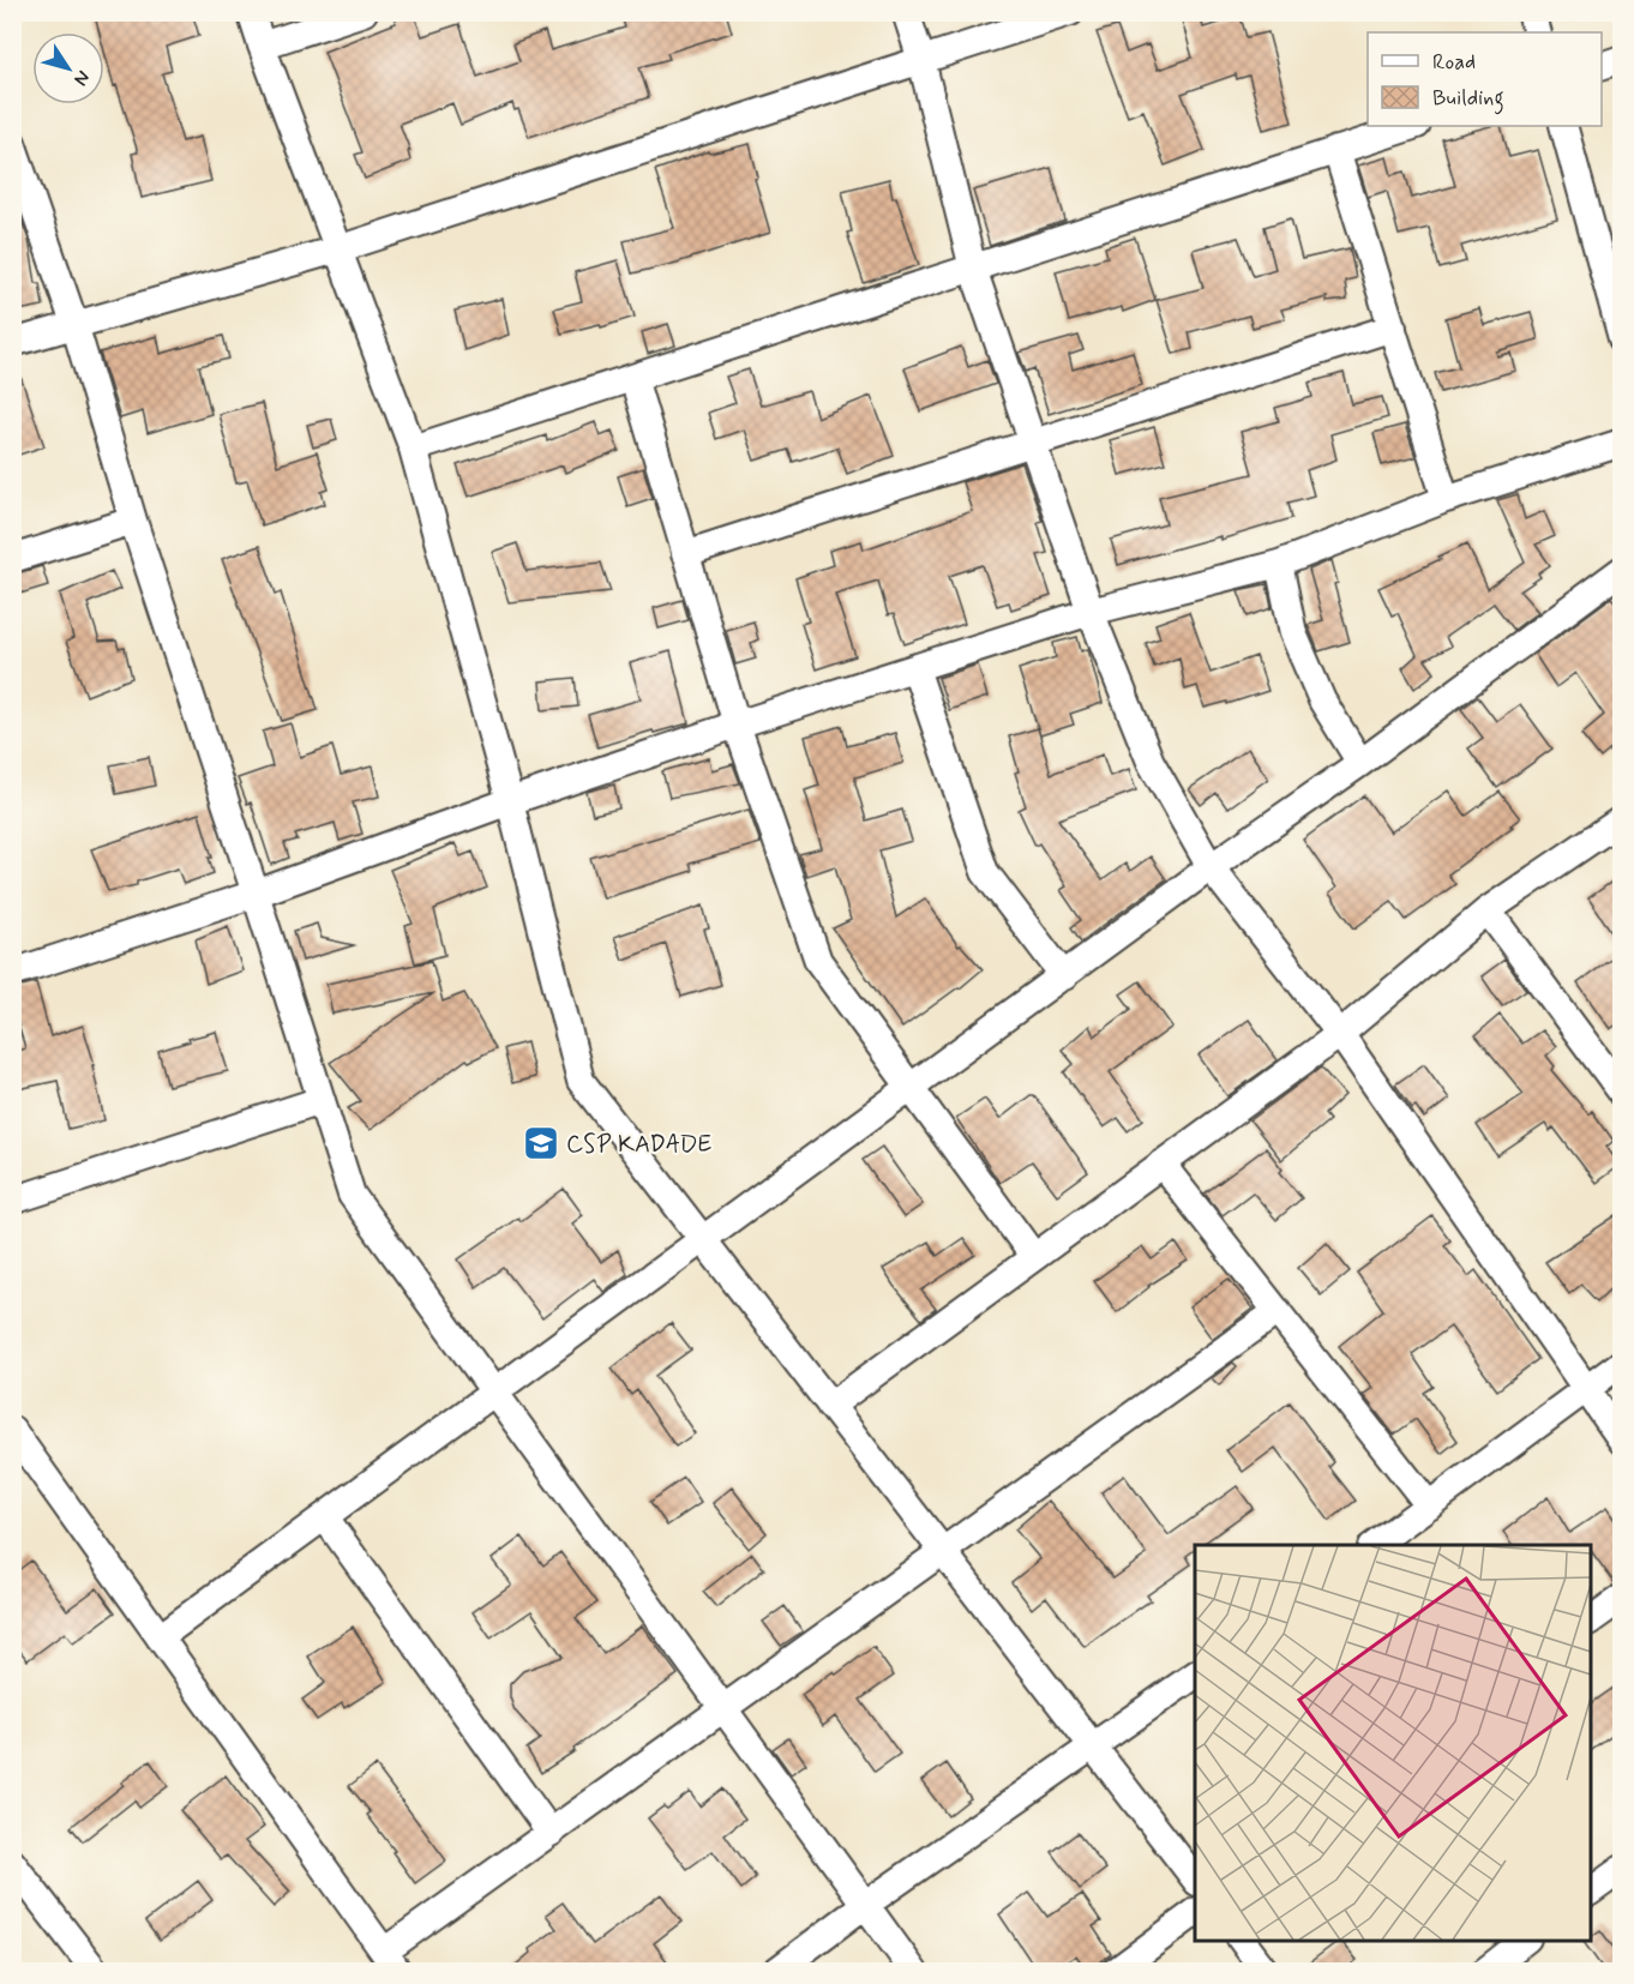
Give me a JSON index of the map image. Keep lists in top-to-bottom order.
{
  "places": {
    "school or university": ["CSP KADADE"]
  },
  "legend": ["Road", "Building"],
  "north": "bottom right"
}
